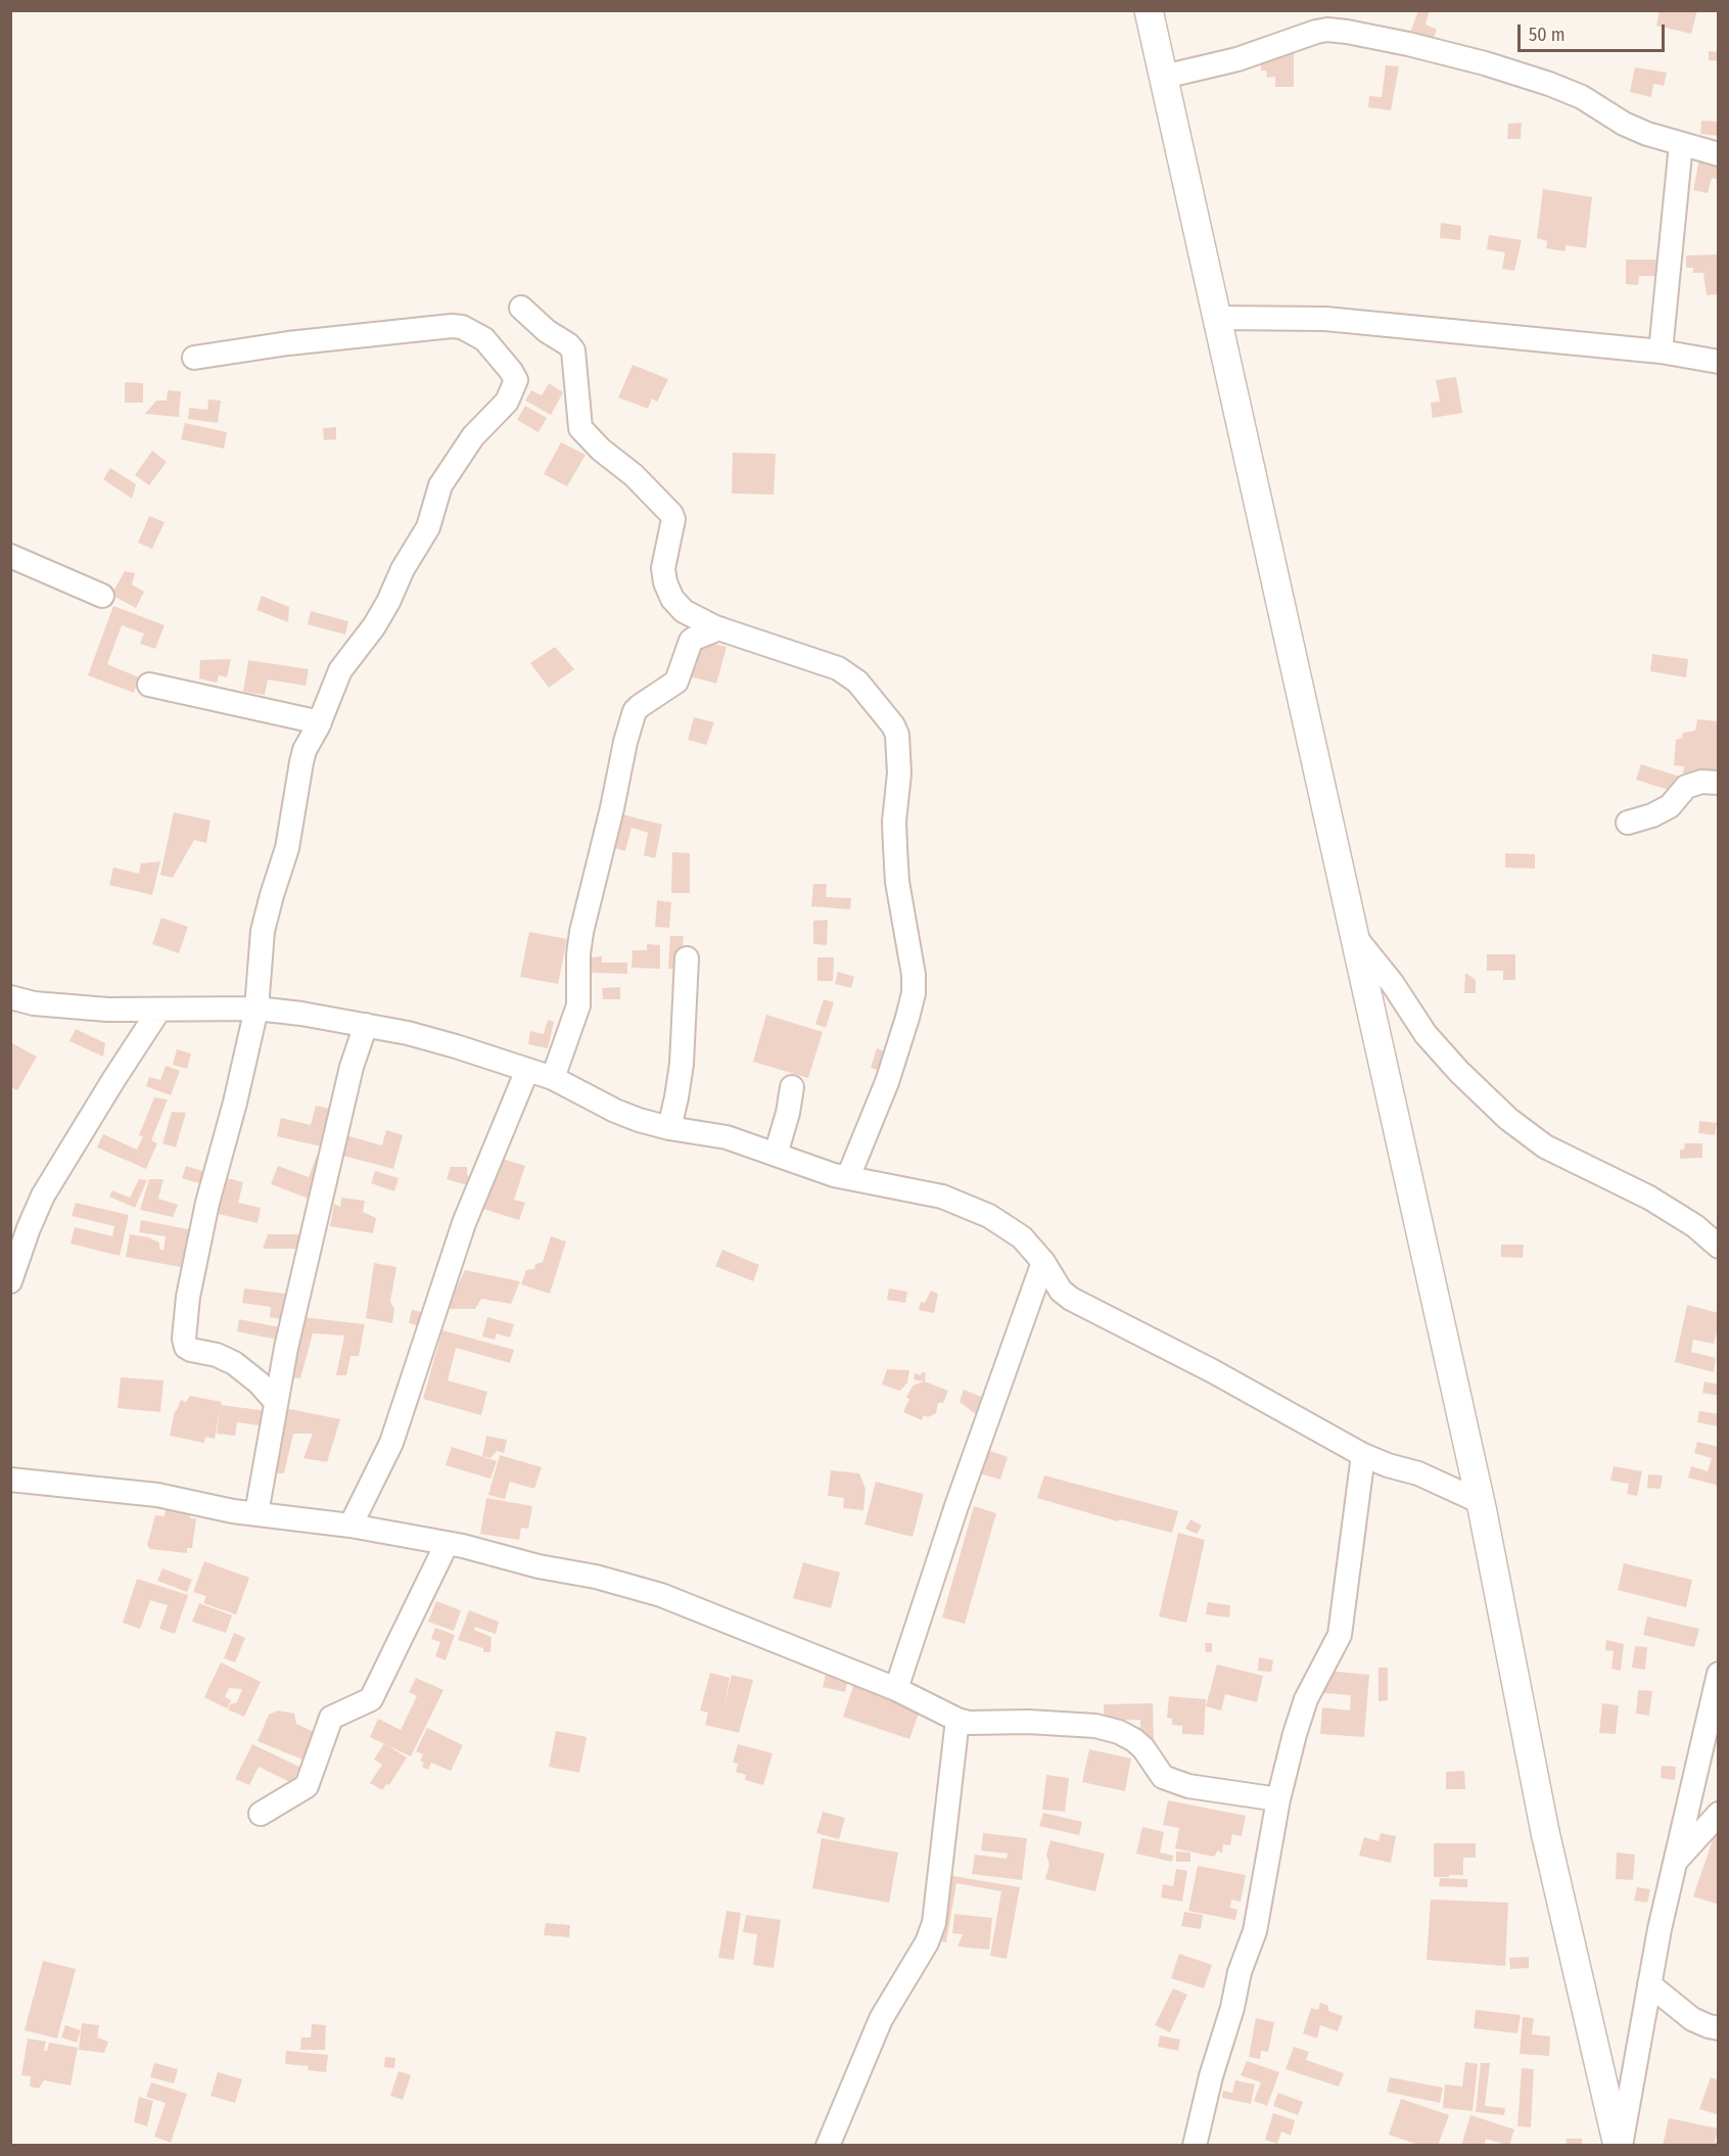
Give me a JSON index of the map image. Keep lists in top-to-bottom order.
{
  "scale_bar": "50 m"
}
